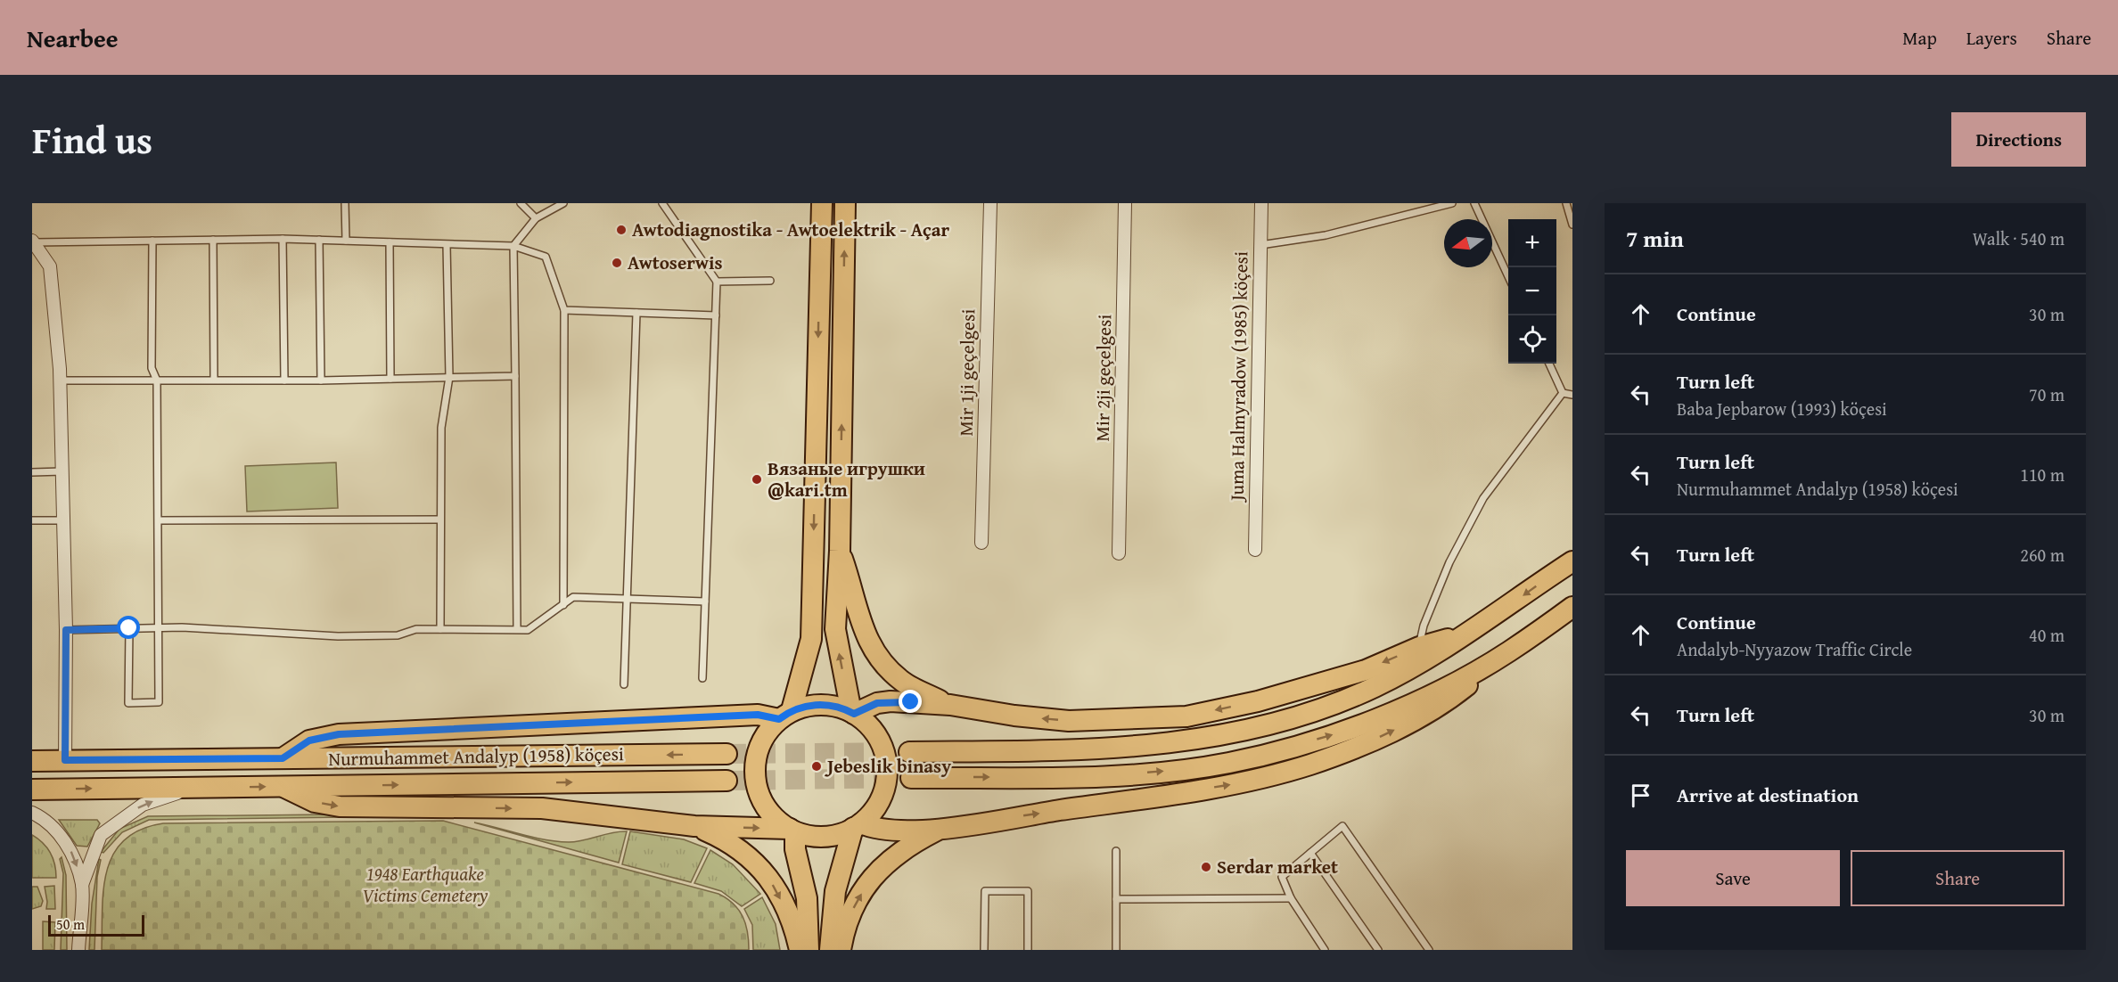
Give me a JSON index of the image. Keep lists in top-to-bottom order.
{
  "streets": {
    "main road": ["Nurmuhammet Andalyp (1958) köçesi"],
    "street": ["Mir 1ji geçelgesi", "Juma Halmyradow (1985) köçesi", "Mir 2ji geçelgesi"]
  },
  "parks": ["1948 Earthquake Victims Cemetery"],
  "places": [
    "Awtodiagnostika - Awtoelektrik - Açar",
    "Awtoserwis",
    "Вязаные игрушки @kari.tm",
    "Jebeslik binasy",
    "Serdar market"
  ],
  "scale_bar": "50 m",
  "north": "left",
  "page": {
    "header": "Nearbee",
    "nav": ["Map", "Layers", "Share"],
    "title": "Find us",
    "buttons": [
      "Directions",
      ["Save", "Share"]
    ],
    "heading": ["7 min", "Walk · 540 m"],
    "map_buttons": ["+", "−"],
    "list": [
      ["Continue", "30 m"],
      ["Turn left", "Baba Jepbarow (1993) köçesi", "70 m"],
      ["Turn left", "Nurmuhammet Andalyp (1958) köçesi", "110 m"],
      ["Turn left", "260 m"],
      ["Continue", "Andalyb-Nyyazow Traffic Circle", "40 m"],
      ["Turn left", "30 m"],
      "Arrive at destination"
    ],
    "scale": "50 m"
  }
}
